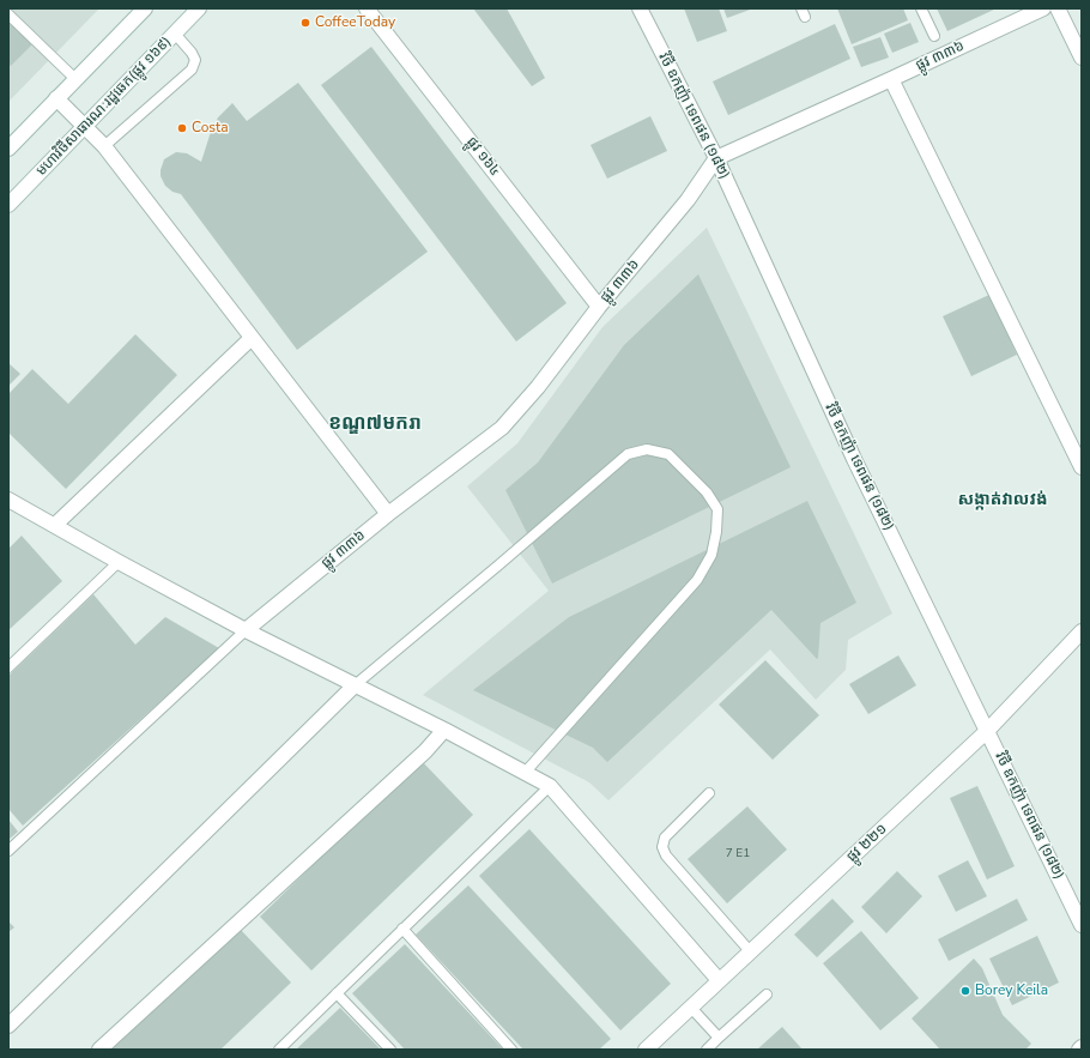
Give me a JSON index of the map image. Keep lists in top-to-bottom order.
{
  "streets": {
    "street": [
      "ផ្លូវ ៣៣៦",
      "មហាវិថីសាធារណៈរដ្ឋឆេក(ផ្លូវ ១៦៩)",
      "វិថី ឧកញ៉ា ទេពផន (១៨២)",
      "ផ្លូវ ១៦៤",
      "ផ្លូវ ២២១"
    ]
  },
  "crossings": [
    ["ផ្លូវ ៣៣៦", "វិថី ឧកញ៉ា ទេពផន (១៨២)"],
    ["ផ្លូវ ៣៣៦", "ផ្លូវ ១៦៤"],
    ["វិថី ឧកញ៉ា ទេពផន (១៨២)", "ផ្លូវ ២២១"]
  ],
  "districts": ["ខណ្ឌ៧មករា", "សង្កាត់វាលវង់"],
  "places": ["CoffeeToday", "Costa", "Borey Keila"],
  "house_numbers": ["7 E1"]
}
